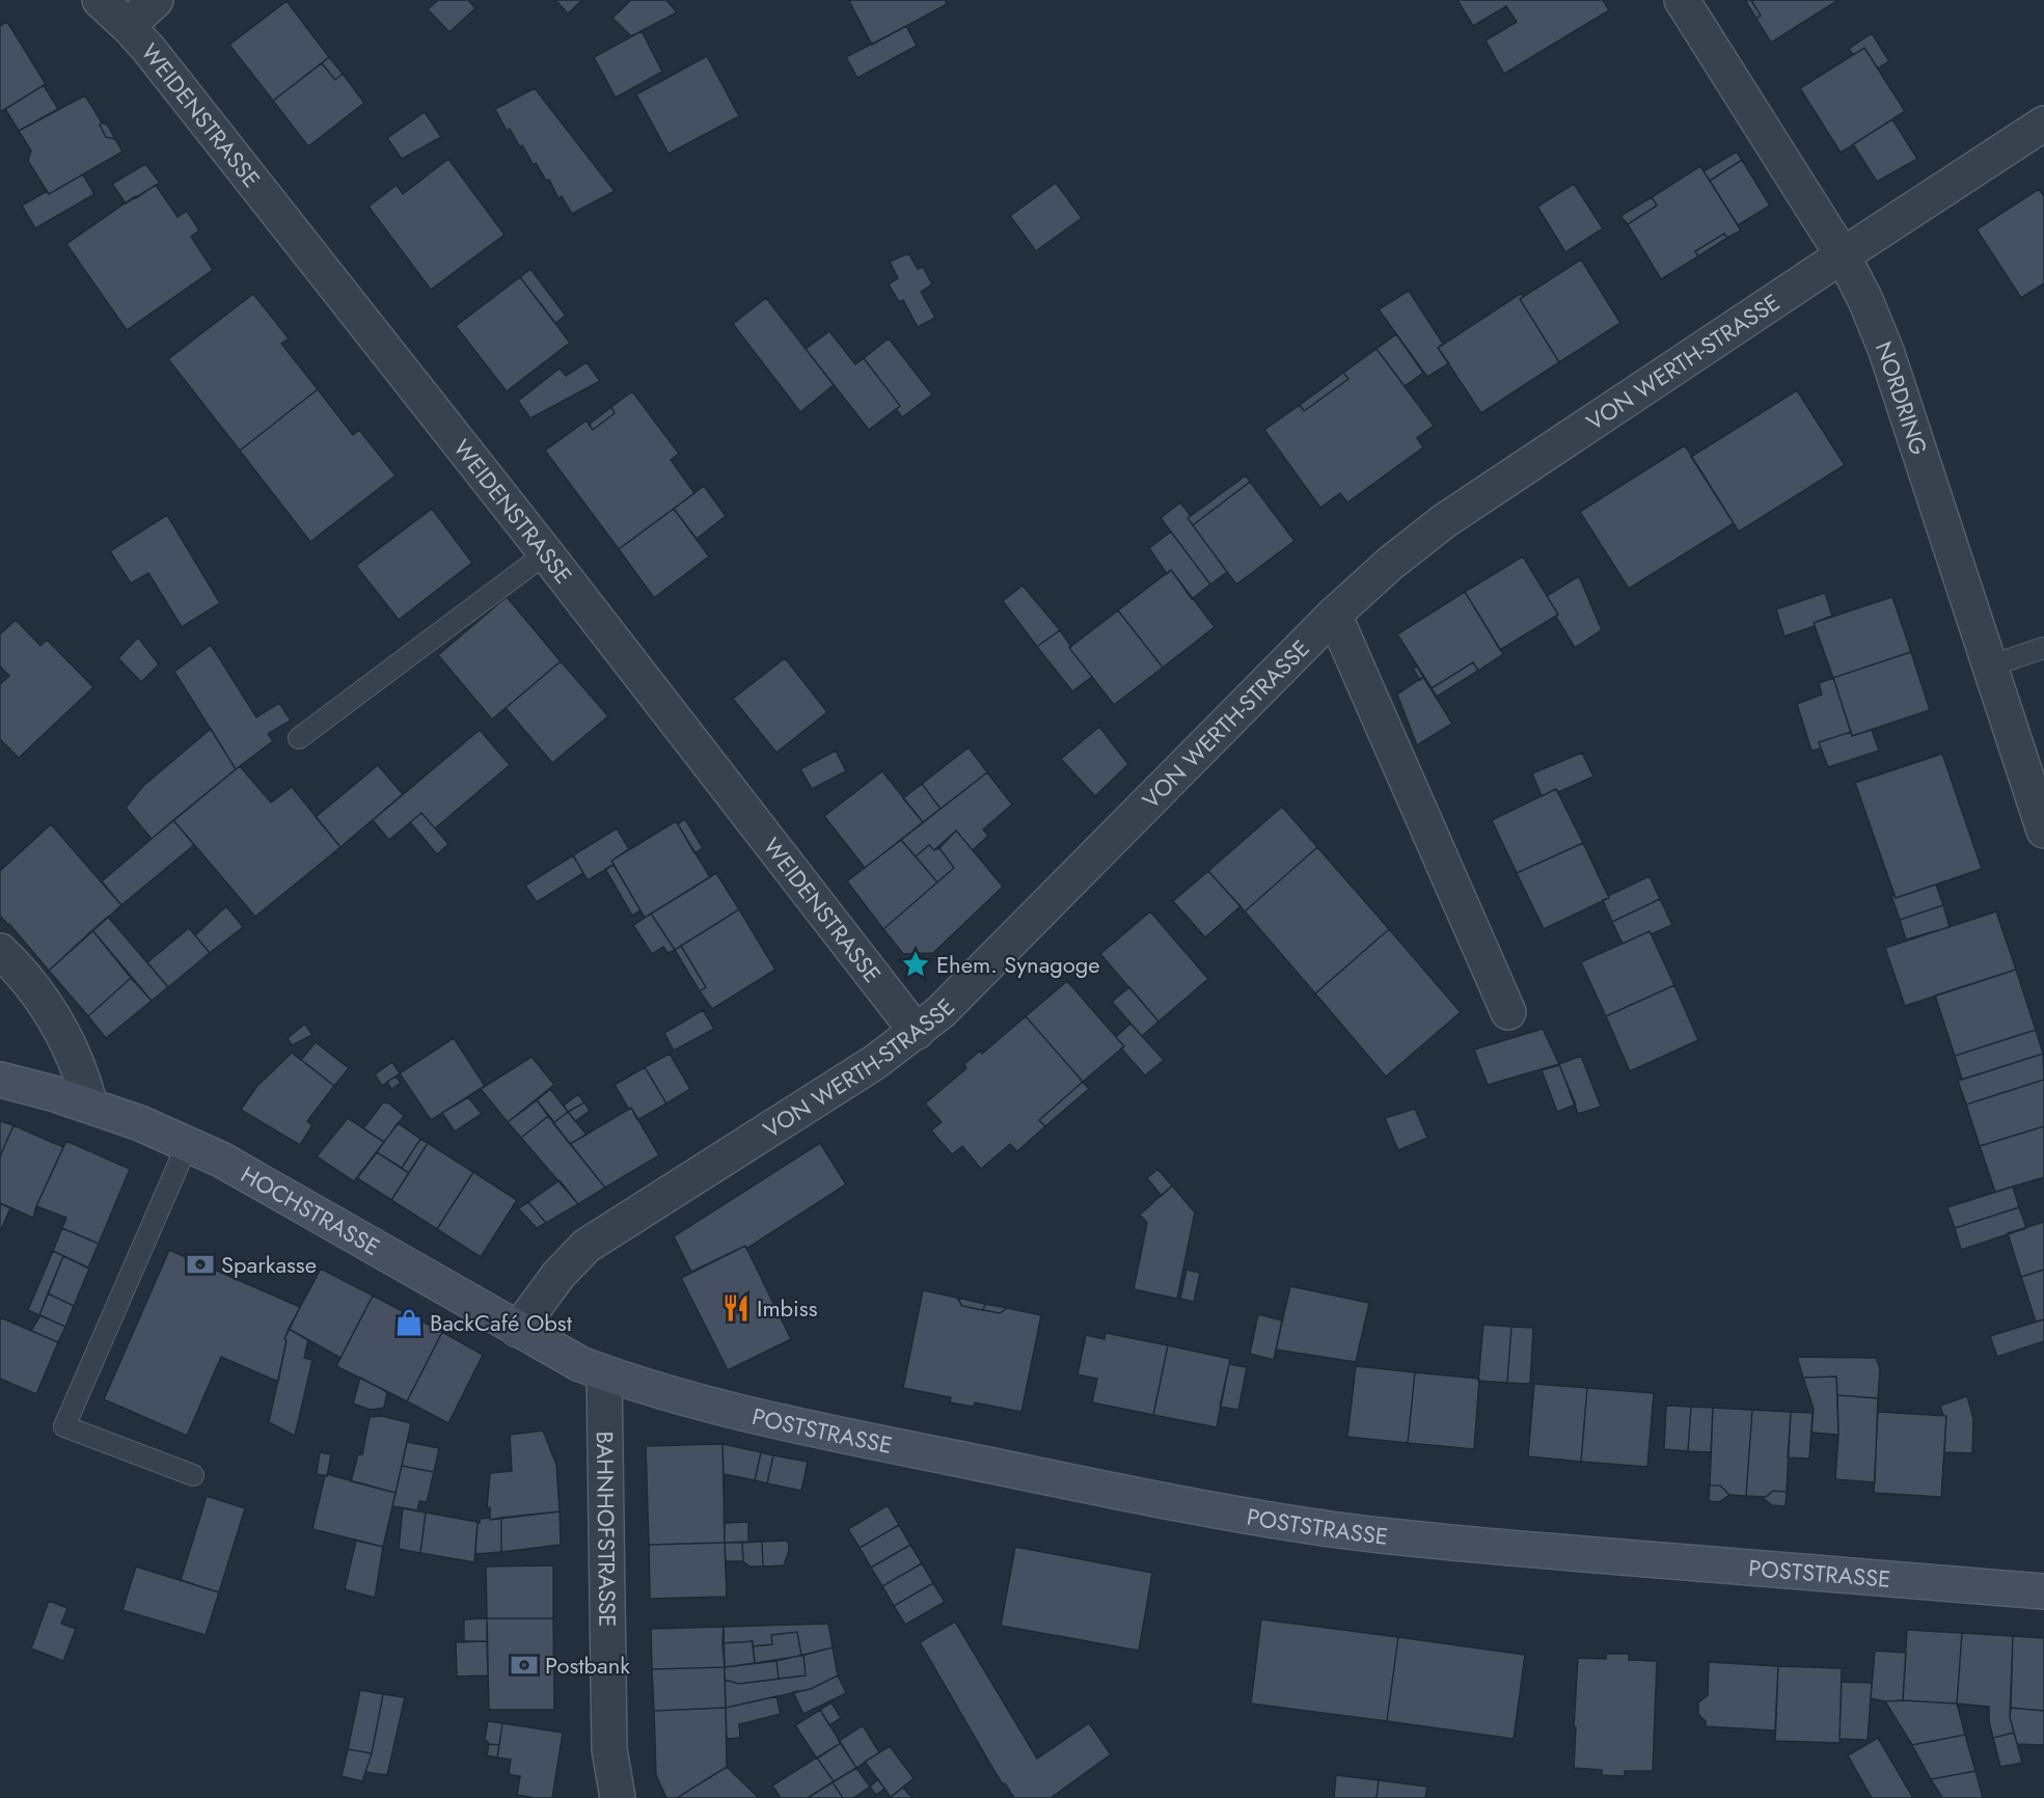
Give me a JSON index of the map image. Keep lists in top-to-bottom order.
{
  "streets": {
    "street": [
      "WEIDENSTRASSE",
      "VON WERTH-STRASSE",
      "NORDRING",
      "HOCHSTRASSE",
      "POSTSTRASSE",
      "BAHNHOFSTRASSE"
    ]
  },
  "crossings": [
    ["WEIDENSTRASSE", "VON WERTH-STRASSE"],
    ["VON WERTH-STRASSE", "NORDRING"],
    ["VON WERTH-STRASSE", "HOCHSTRASSE"],
    ["HOCHSTRASSE", "POSTSTRASSE"],
    ["HOCHSTRASSE", "BAHNHOFSTRASSE"],
    ["POSTSTRASSE", "BAHNHOFSTRASSE"]
  ],
  "places": {
    "place": ["Ehem. Synagoge"],
    "bank": ["Sparkasse", "Postbank"],
    "restaurant": ["Imbiss"],
    "shop": ["BackCafé Obst"]
  }
}
